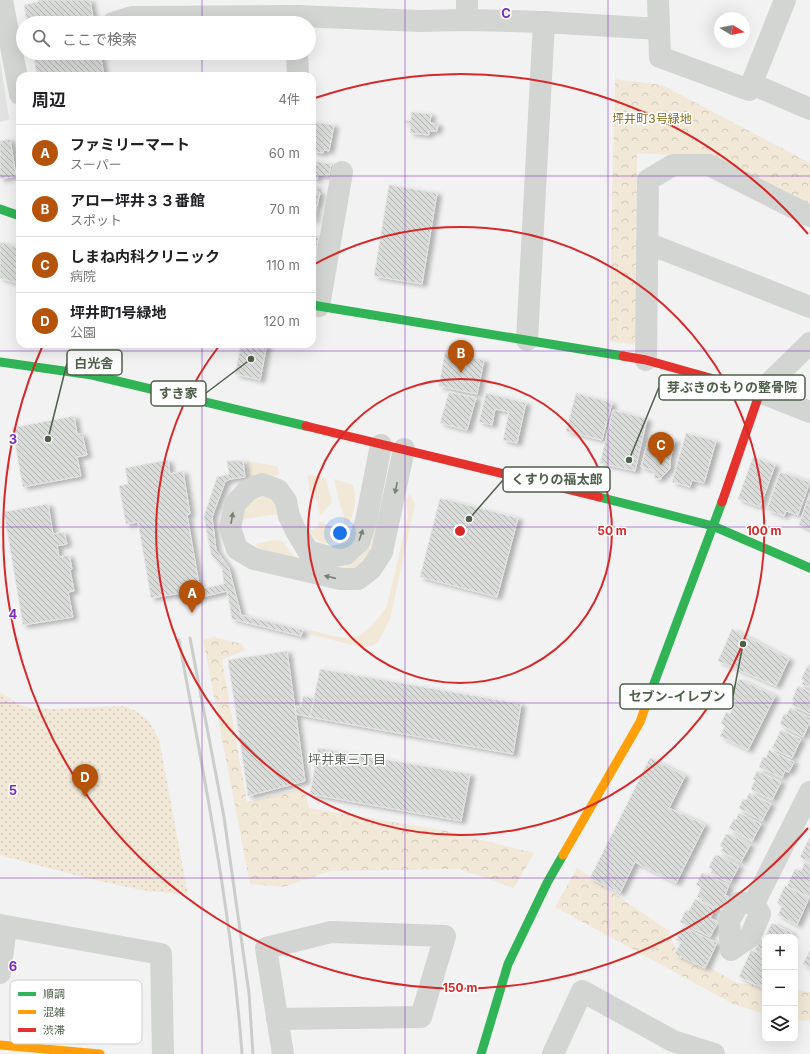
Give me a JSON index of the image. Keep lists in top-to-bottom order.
{
  "districts": ["坪井東三丁目"],
  "parks": ["坪井町3号緑地"],
  "places": [
    "すき家",
    "白光舎",
    "芽ぶきのもりの整骨院",
    "くすりの福太郎",
    "セブン-イレブン"
  ],
  "legend": ["順調", "混雑", "渋滞"],
  "north": "right",
  "page": {
    "search": "ここで検索",
    "heading": ["周辺", "4件"],
    "list": [
      {
        "mark": "A",
        "name": "ファミリーマート",
        "note": "スーパー",
        "value": "60 m"
      },
      {
        "mark": "B",
        "name": "アロー坪井３３番館",
        "note": "スポット",
        "value": "70 m"
      },
      {
        "mark": "C",
        "name": "しまね内科クリニック",
        "note": "病院",
        "value": "110 m"
      },
      {
        "mark": "D",
        "name": "坪井町1号緑地",
        "note": "公園",
        "value": "120 m"
      }
    ],
    "pins": [
      "B",
      "C",
      "A",
      "D"
    ],
    "map_buttons": ["+", "−"]
  },
  "grid": {
    "columns": ["C"],
    "rows": [
      "3",
      "4",
      "5",
      "6"
    ]
  },
  "rings": ["50 m", "100 m", "150 m"]
}
